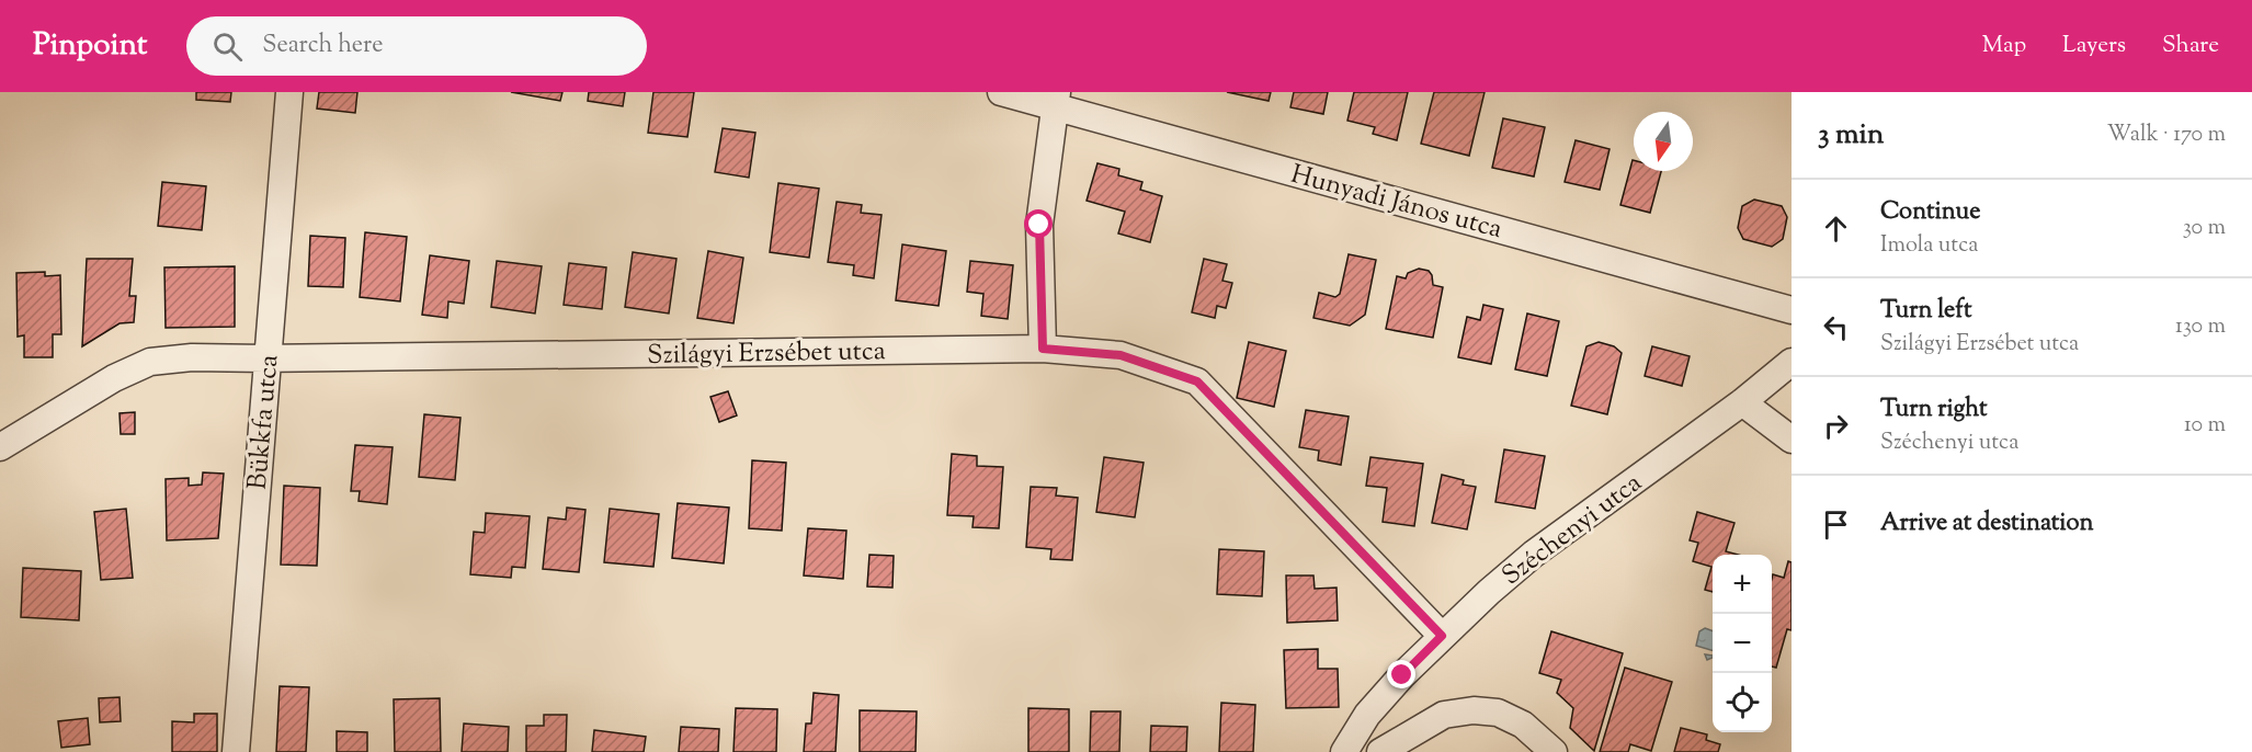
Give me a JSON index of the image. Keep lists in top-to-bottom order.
{
  "streets": {
    "street": [
      "Hunyadi János utca",
      "Szilágyi Erzsébet utca",
      "Bükkfa utca",
      "Széchenyi utca"
    ]
  },
  "crossings": [
    ["Szilágyi Erzsébet utca", "Bükkfa utca"],
    ["Szilágyi Erzsébet utca", "Széchenyi utca"]
  ],
  "north": "bottom",
  "page": {
    "header": "Pinpoint",
    "search": "Search here",
    "nav": ["Map", "Layers", "Share"],
    "heading": ["3 min", "Walk · 170 m"],
    "list": [
      ["Continue", "Imola utca", "30 m"],
      ["Turn left", "Szilágyi Erzsébet utca", "130 m"],
      ["Turn right", "Széchenyi utca", "10 m"],
      "Arrive at destination"
    ],
    "map_buttons": ["+", "−"]
  }
}
